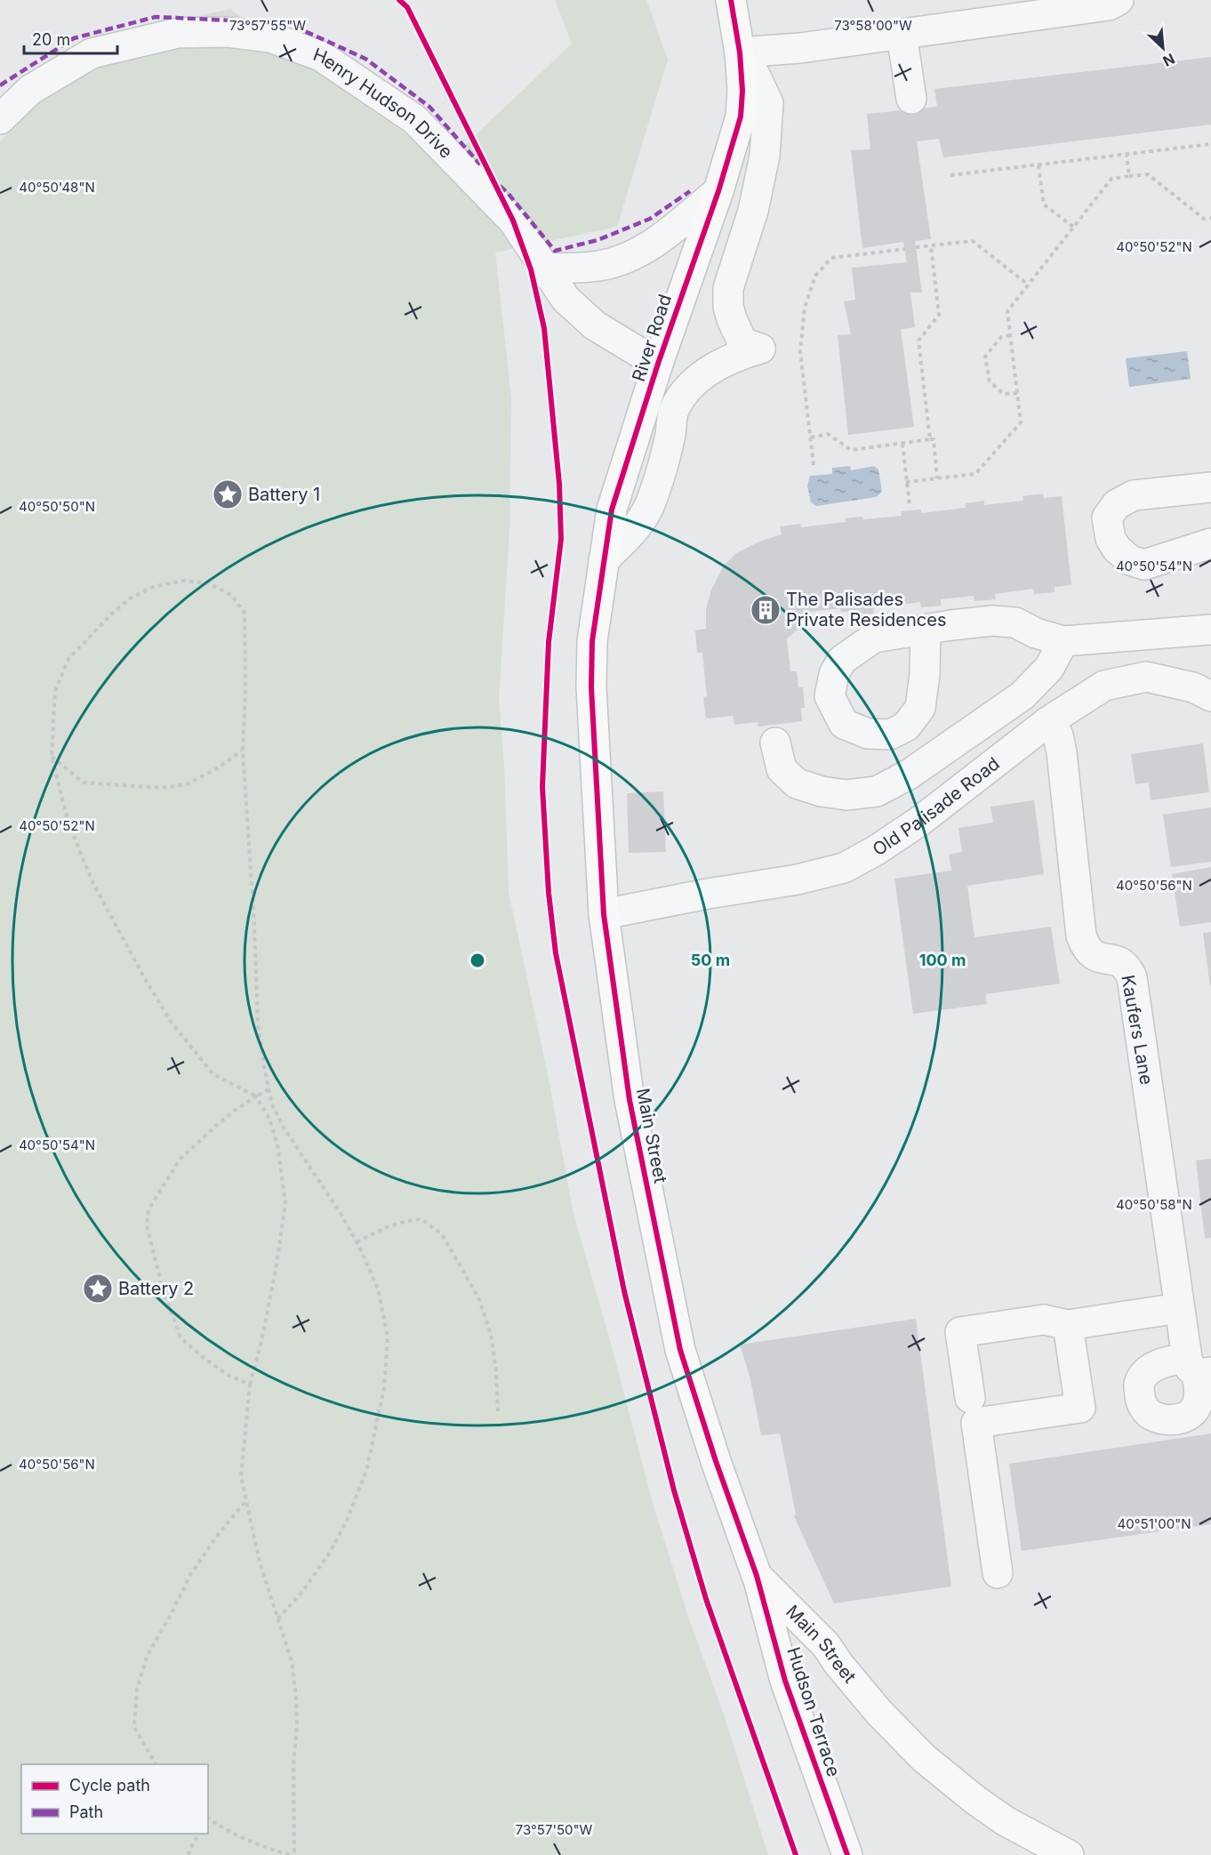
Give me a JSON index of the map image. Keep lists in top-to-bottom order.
{
  "streets": {
    "main road": ["River Road", "Main Street", "Hudson Terrace"],
    "street": ["Henry Hudson Drive", "Old Palisade Road", "Kaufers Lane"]
  },
  "crossings": [
    ["Henry Hudson Drive", "River Road"],
    ["River Road", "Main Street"],
    ["Old Palisade Road", "Kaufers Lane"],
    ["Old Palisade Road", "Main Street"],
    ["Main Street", "Hudson Terrace"]
  ],
  "places": {
    "place": ["Battery 1", "Battery 2"],
    "building": ["The Palisades Private Residences"]
  },
  "legend": ["Cycle path", "Path"],
  "scale_bar": "20 m",
  "north": "bottom right",
  "coordinates": [
    "73°57'55\"W",
    "73°58'00\"W",
    "40°50'48\"N",
    "40°50'52\"N",
    "40°50'50\"N",
    "40°50'54\"N",
    "40°50'56\"N",
    "40°50'58\"N",
    "40°51'00\"N",
    "73°57'50\"W"
  ],
  "rings": ["50 m", "100 m"]
}
